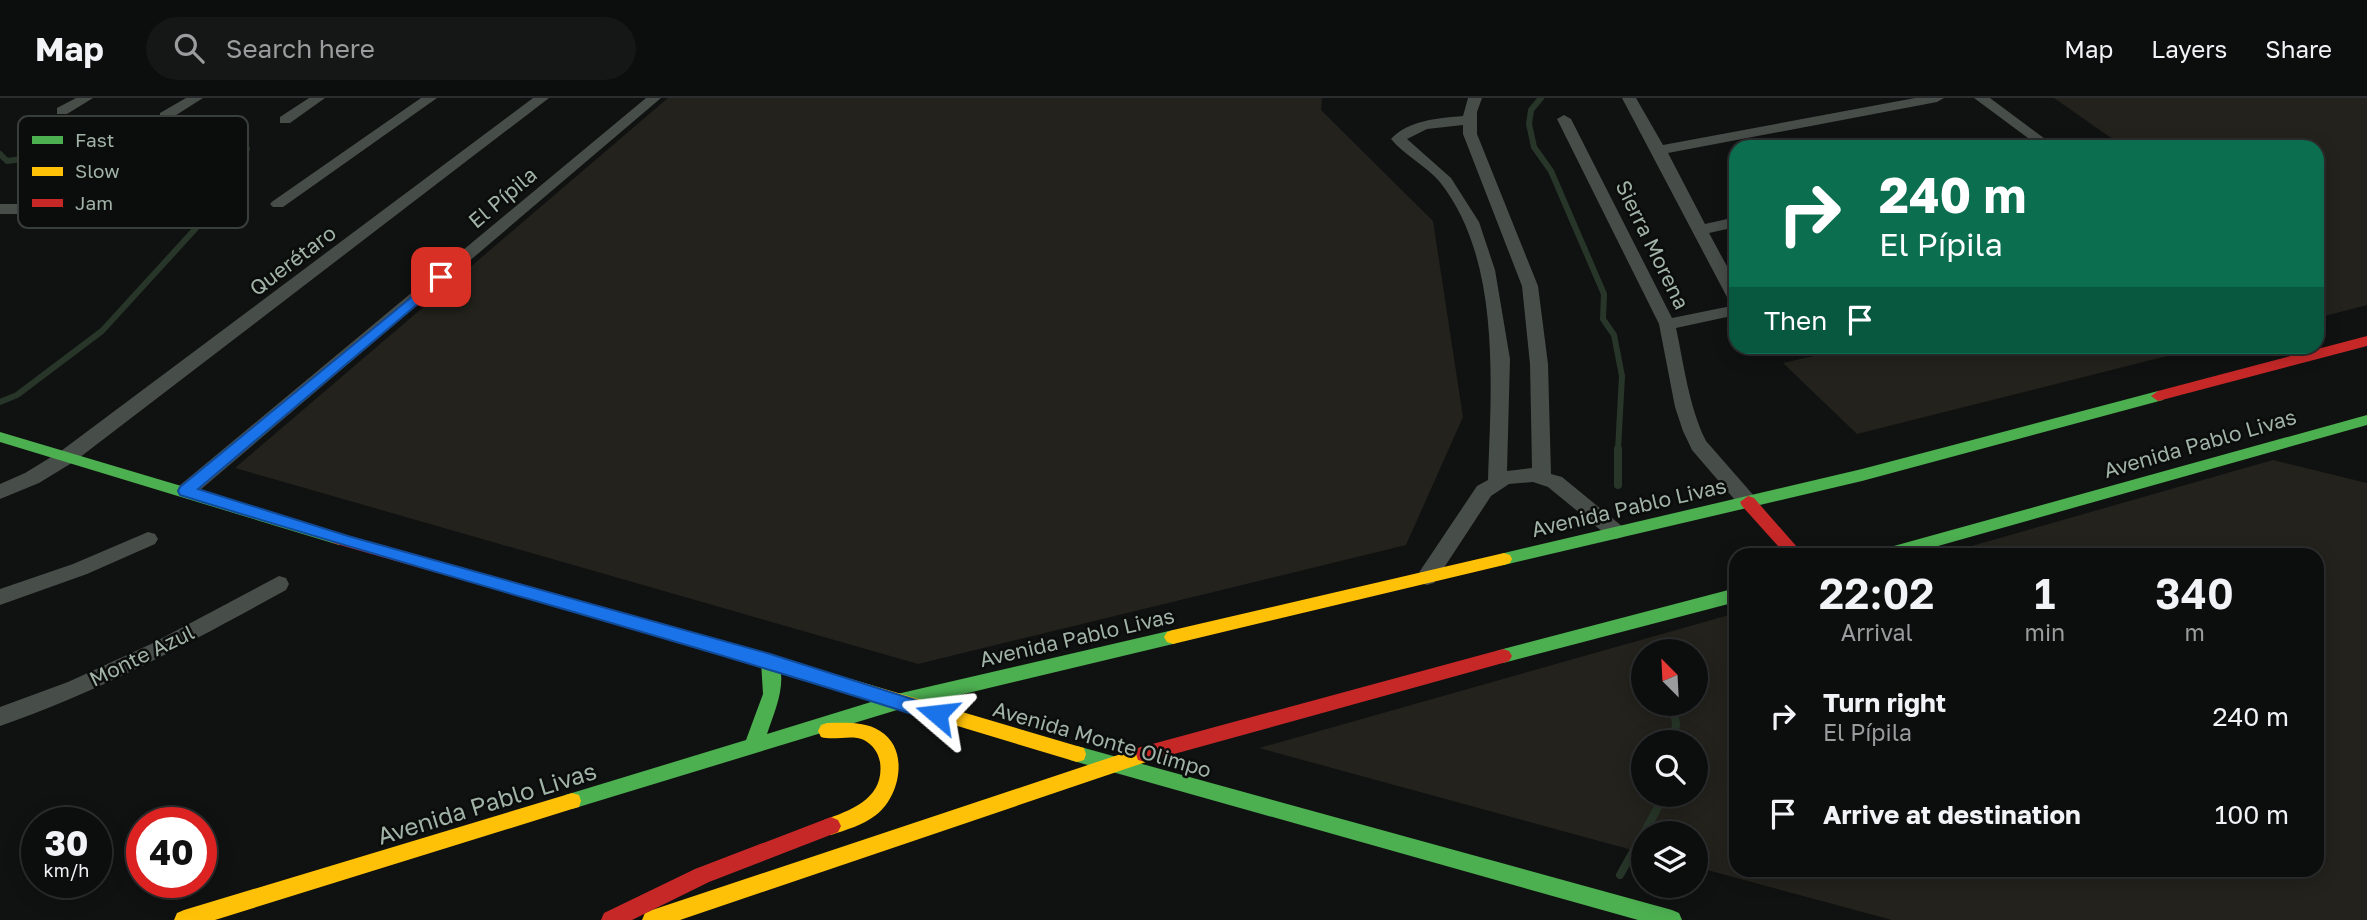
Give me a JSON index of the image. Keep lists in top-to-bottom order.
{
  "streets": {
    "main road": ["Avenida Pablo Livas", "Avenida Monte Olimpo"],
    "street": [
      "El Pípila",
      "Sierra Morena",
      "Querétaro",
      "Monte Azul"
    ]
  },
  "crossings": [
    ["El Pípila", "Avenida Monte Olimpo"],
    ["Sierra Morena", "Avenida Pablo Livas"],
    ["Querétaro", "Avenida Monte Olimpo"],
    ["Avenida Pablo Livas", "Avenida Monte Olimpo"]
  ],
  "legend": ["Fast", "Slow", "Jam"],
  "north": "top left",
  "page": {
    "header": "Map",
    "search": "Search here",
    "nav": ["Map", "Layers", "Share"],
    "turn": ["240 m", "El Pípila"],
    "then": "Then",
    "eta": [
      "22:02",
      "Arrival",
      "1",
      "min",
      "340",
      "m"
    ],
    "list": [
      {
        "name": "Turn right",
        "note": "El Pípila",
        "value": "240 m"
      },
      {
        "name": "Arrive at destination",
        "value": "100 m"
      }
    ],
    "speed": "30 km/h",
    "limit": "40"
  }
}
